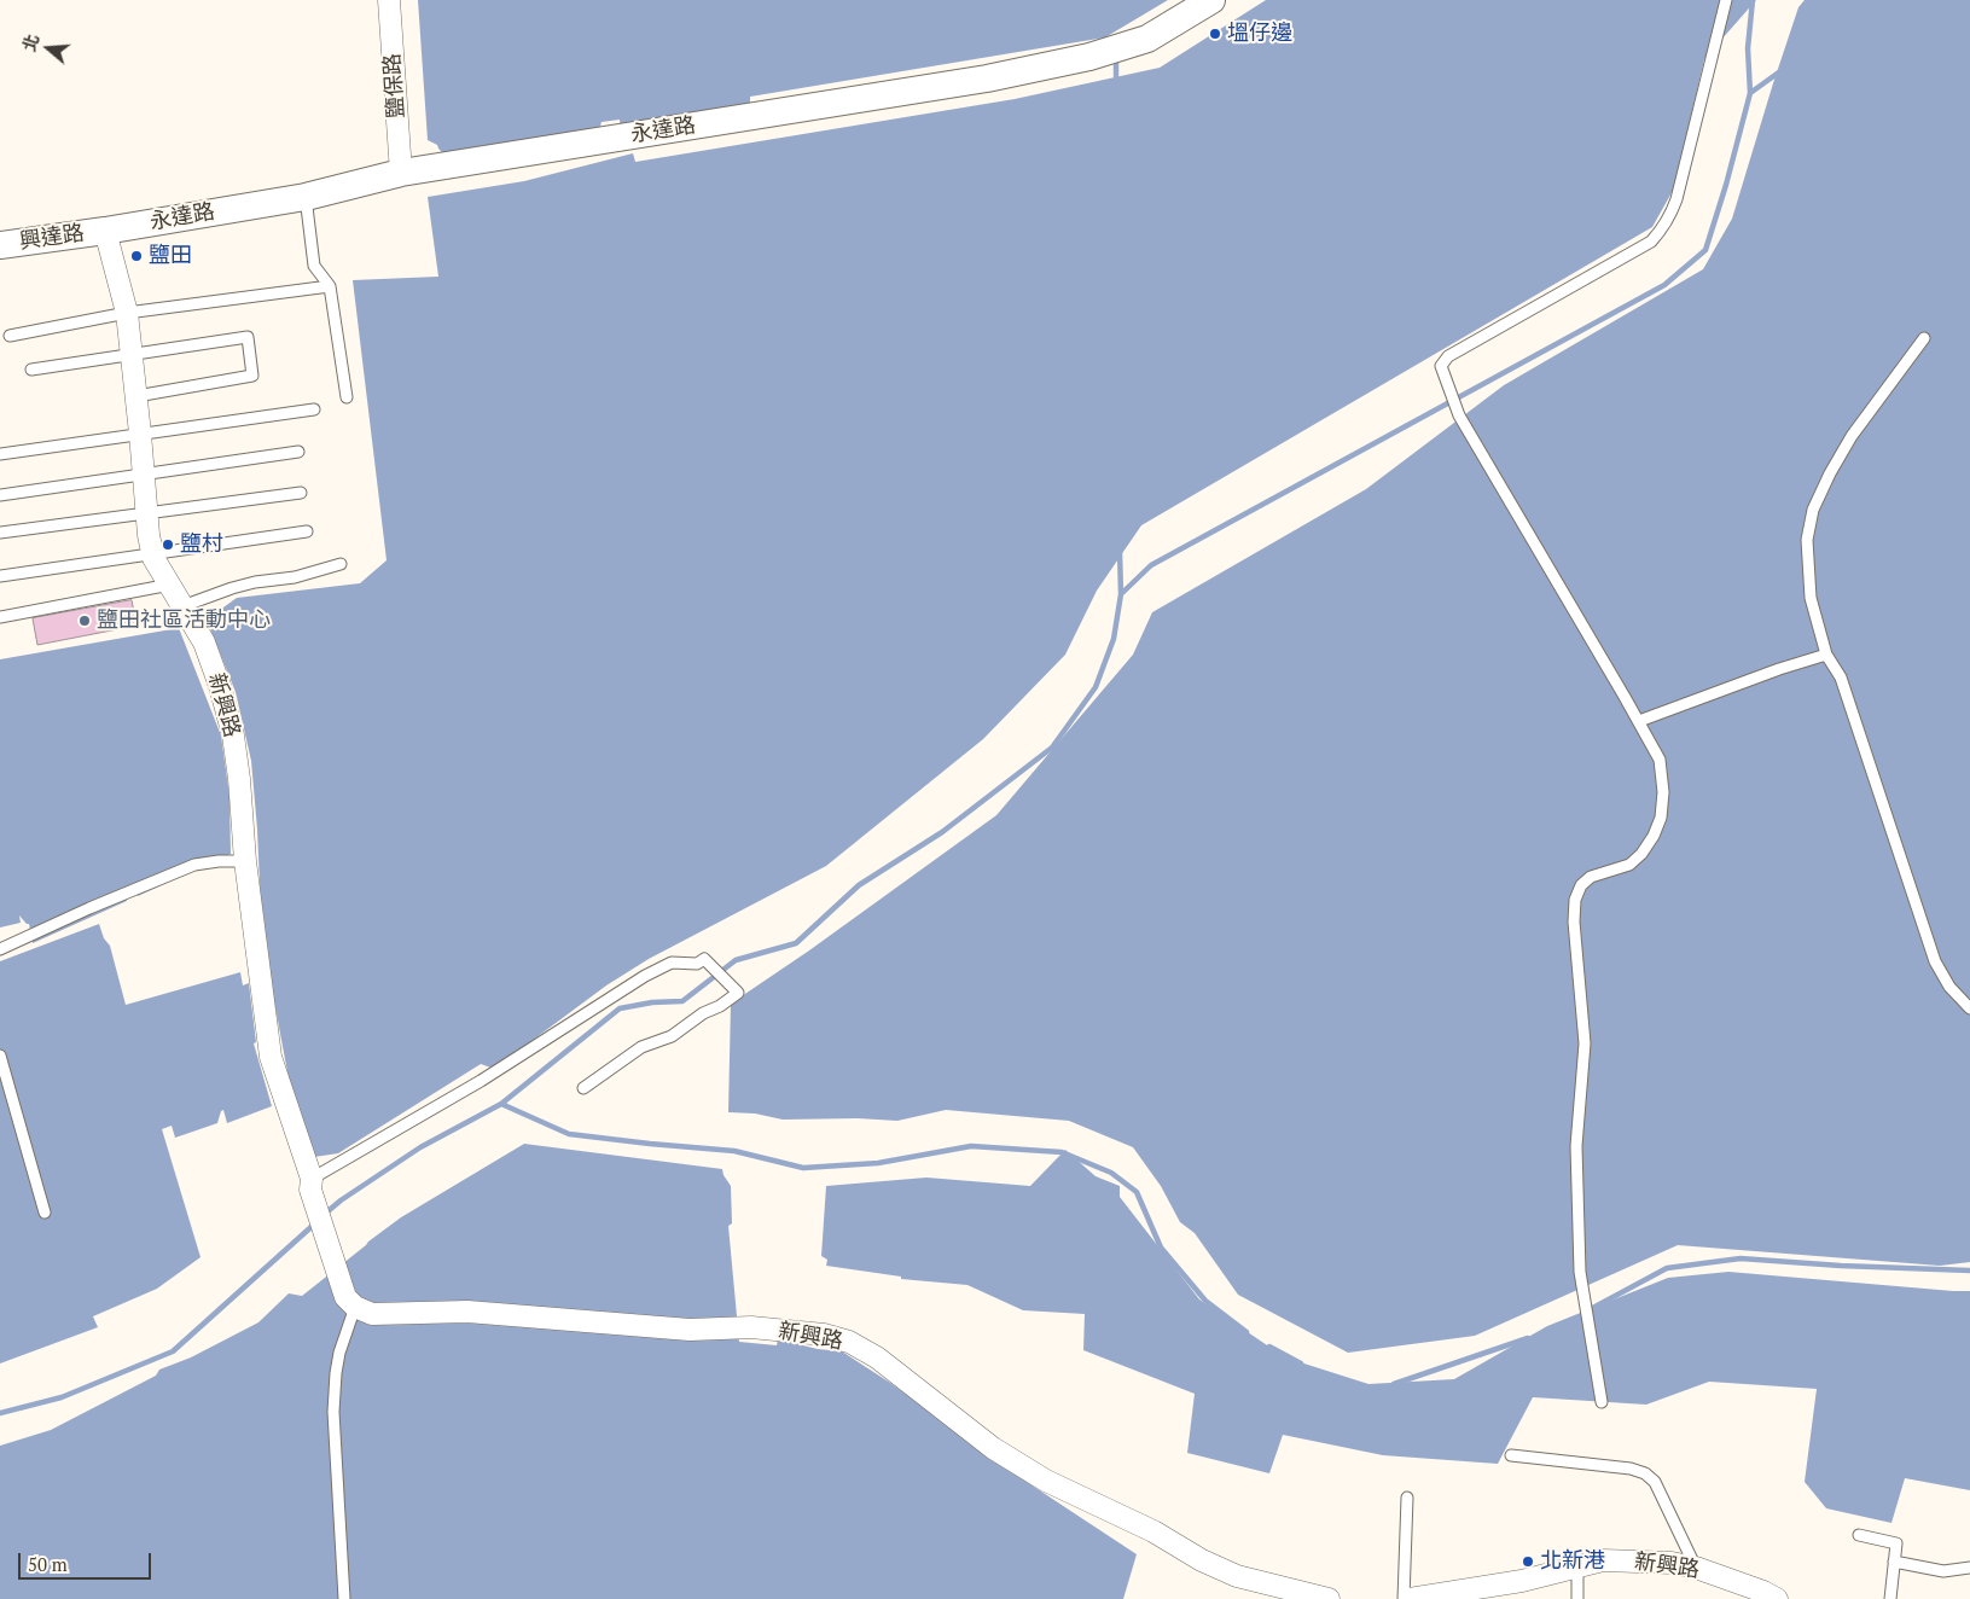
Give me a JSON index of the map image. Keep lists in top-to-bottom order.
{
  "streets": {
    "street": [
      "鹽保路",
      "永達路",
      "興達路",
      "新興路"
    ]
  },
  "crossings": [
    ["鹽保路", "永達路"],
    ["永達路", "興達路"],
    ["永達路", "新興路"],
    ["興達路", "新興路"]
  ],
  "places": [
    "塭仔邊",
    "鹽田",
    "鹽村",
    "鹽田社區活動中心",
    "北新港"
  ],
  "scale_bar": "50 m",
  "north": "left"
}
